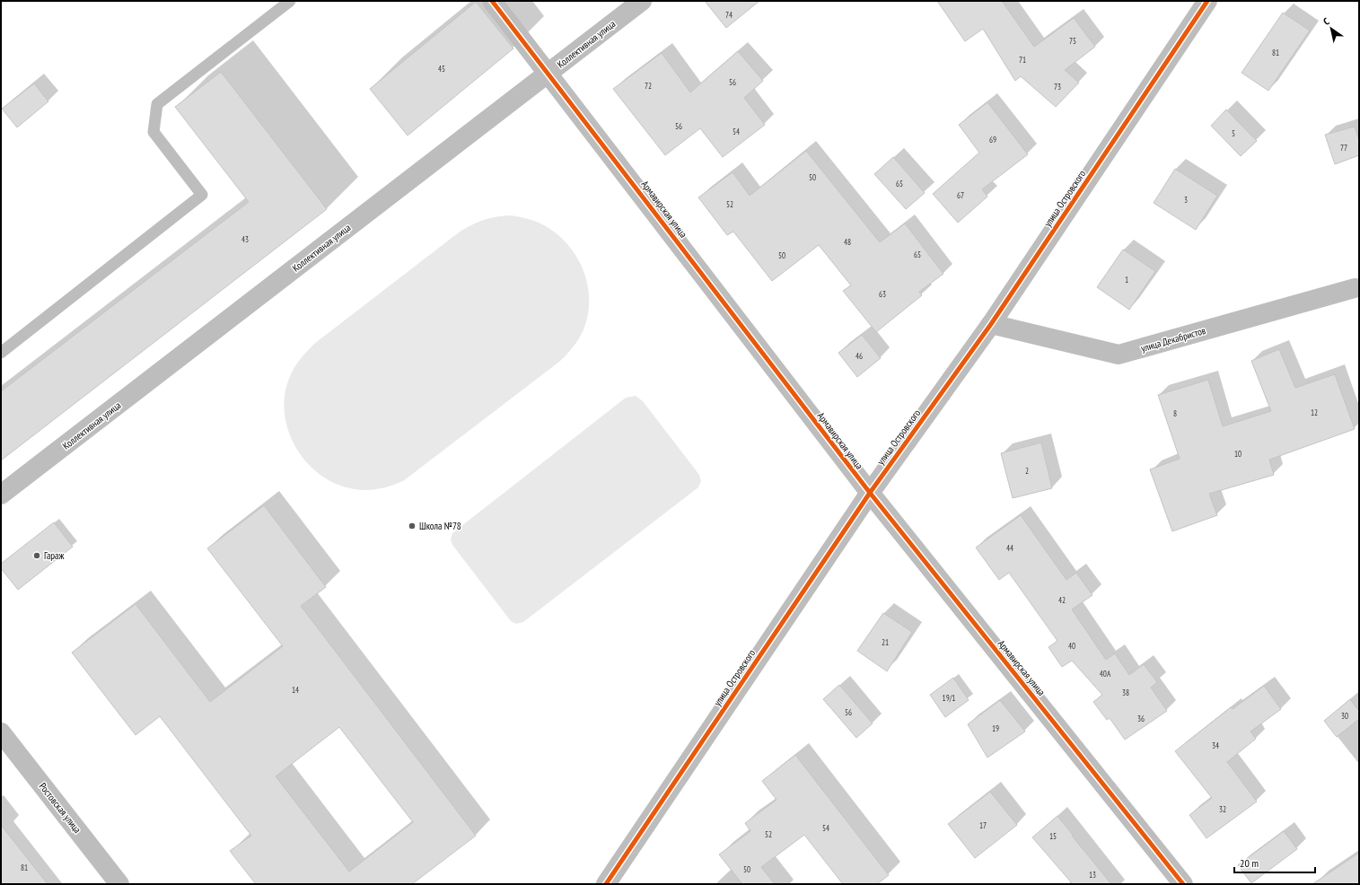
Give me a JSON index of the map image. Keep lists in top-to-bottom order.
{
  "streets": {
    "street": [
      "Коллективная улица",
      "улица Островского",
      "Армавирская улица",
      "улица Декабристов",
      "Ростовская улица"
    ]
  },
  "crossings": [
    ["Коллективная улица", "Армавирская улица"],
    ["улица Островского", "Армавирская улица"],
    ["улица Островского", "улица Декабристов"]
  ],
  "places": ["Школа №78", "Гараж"],
  "house_numbers": [
    "74",
    "75",
    "81",
    "71",
    "45",
    "56",
    "72",
    "73",
    "56",
    "54",
    "5",
    "69",
    "77",
    "50",
    "65",
    "67",
    "3",
    "52",
    "43",
    "48",
    "65",
    "50",
    "1",
    "63",
    "46",
    "12",
    "8",
    "10",
    "2",
    "44",
    "42",
    "21",
    "40",
    "40А",
    "14",
    "38",
    "19/1",
    "56",
    "30",
    "36",
    "19",
    "34",
    "32",
    "17",
    "54",
    "52",
    "15",
    "81",
    "50",
    "13"
  ],
  "scale_bar": "20 m",
  "north": "top left"
}
